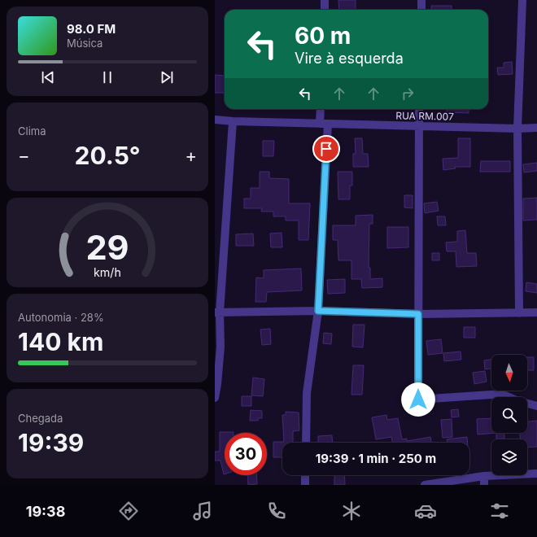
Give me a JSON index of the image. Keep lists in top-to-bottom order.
{
  "streets": {
    "street": ["RUA RM.007"]
  },
  "north": "bottom",
  "page": {
    "turn": ["60 m", "Vire à esquerda"],
    "song": ["98.0 FM", "Música"],
    "tile": [
      "Clima",
      ["Autonomia · 28%", "140 km"],
      ["Chegada", "19:39"]
    ],
    "heat": ["−", "20.5°", "+"],
    "limit": "30",
    "trip": "19:39 · 1 min · 250 m",
    "tabs": "19:38",
    "gauge": ["29", "km/h"]
  }
}
